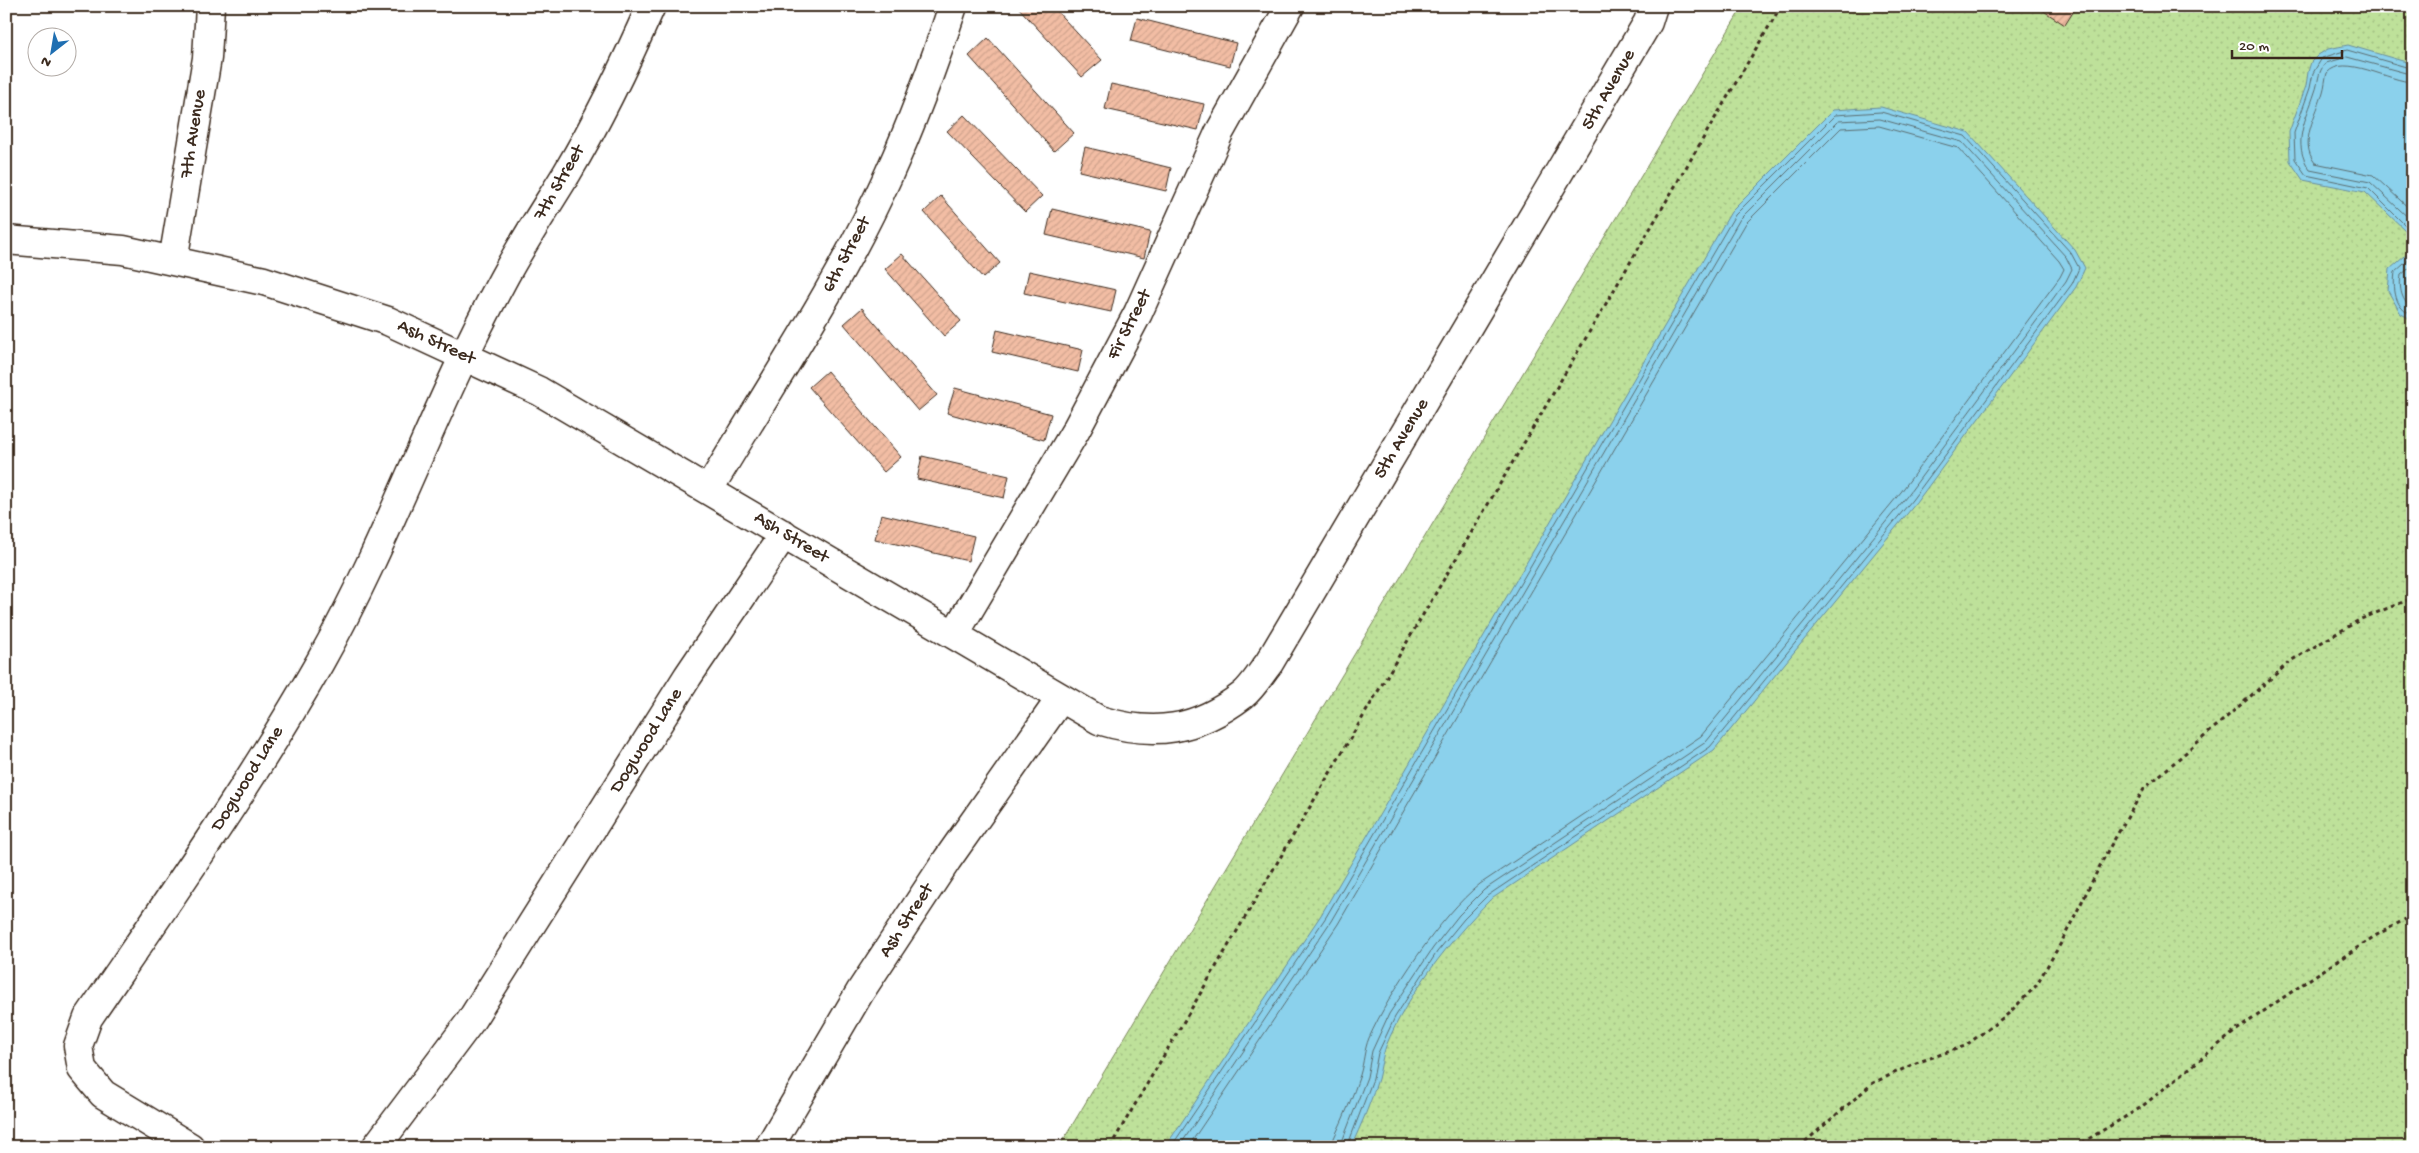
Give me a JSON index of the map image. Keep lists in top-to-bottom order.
{
  "streets": {
    "street": [
      "5th Avenue",
      "7th Avenue",
      "7th Street",
      "6th Street",
      "Fir Street",
      "Ash Street",
      "Dogwood Lane"
    ]
  },
  "crossings": [
    ["5th Avenue", "Ash Street"],
    ["7th Avenue", "Ash Street"],
    ["7th Street", "Ash Street"],
    ["7th Street", "Dogwood Lane"],
    ["6th Street", "Ash Street"],
    ["Fir Street", "Ash Street"],
    ["Ash Street", "Dogwood Lane"]
  ],
  "scale_bar": "20 m",
  "north": "bottom left"
}
